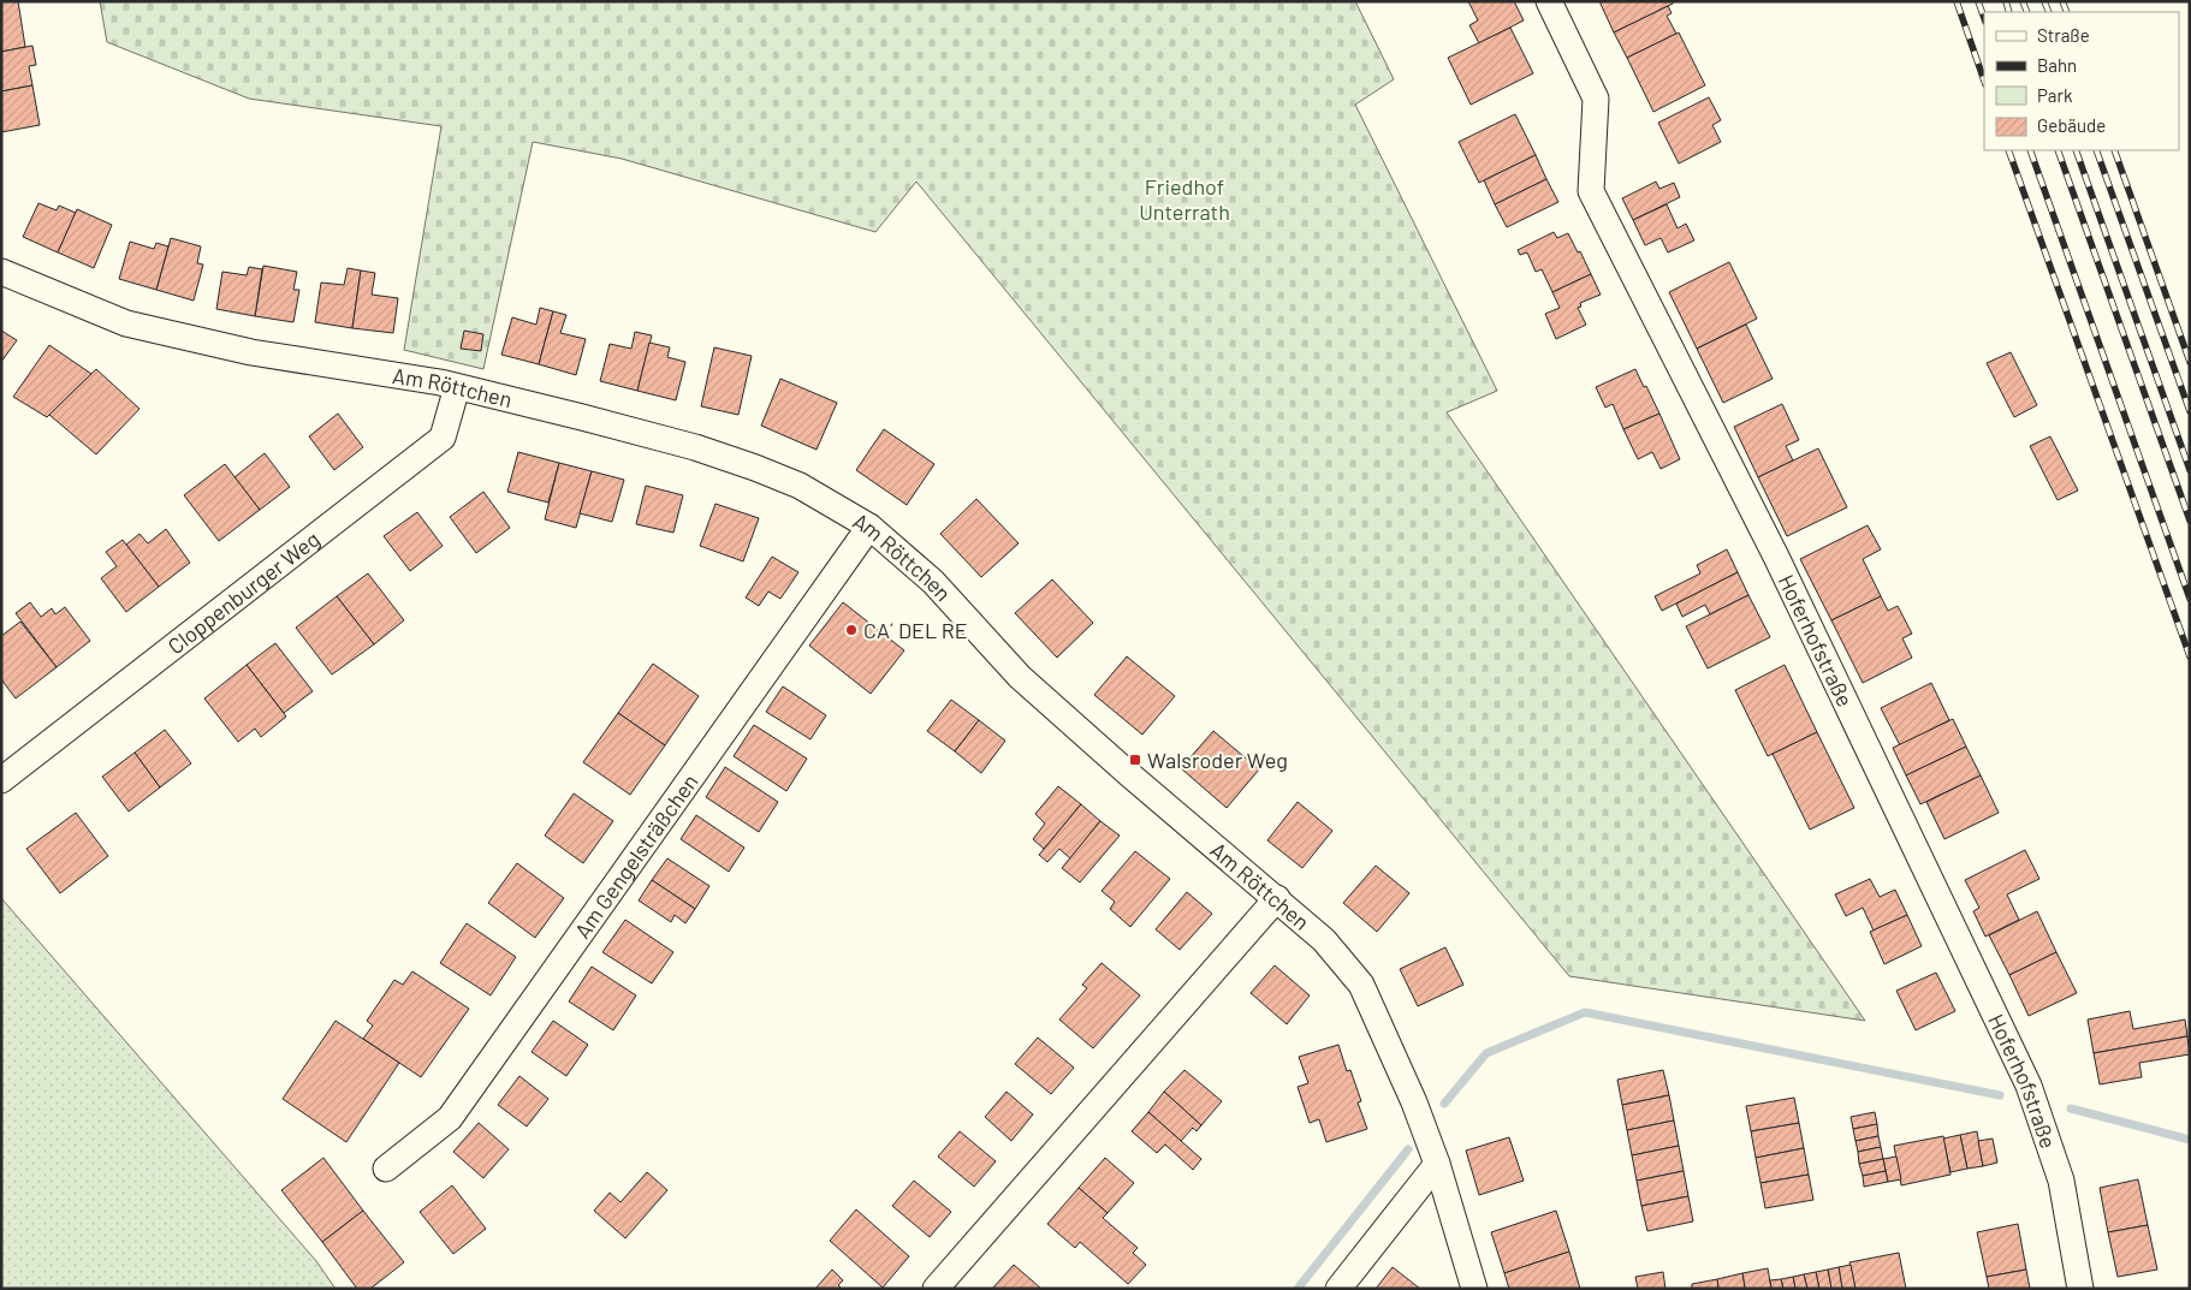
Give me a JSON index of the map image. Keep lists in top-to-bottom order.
{
  "streets": {
    "street": [
      "Am Röttchen",
      "Cloppenburger Weg",
      "Hoferhofstraße",
      "Am Gengelsträßchen"
    ]
  },
  "crossings": [
    ["Am Röttchen", "Cloppenburger Weg"],
    ["Am Röttchen", "Am Gengelsträßchen"]
  ],
  "parks": ["Friedhof Unterrath"],
  "places": {
    "other": ["CA´ DEL RE"],
    "transit": ["Walsroder Weg"]
  },
  "legend": [
    "Straße",
    "Bahn",
    "Park",
    "Gebäude"
  ]
}
